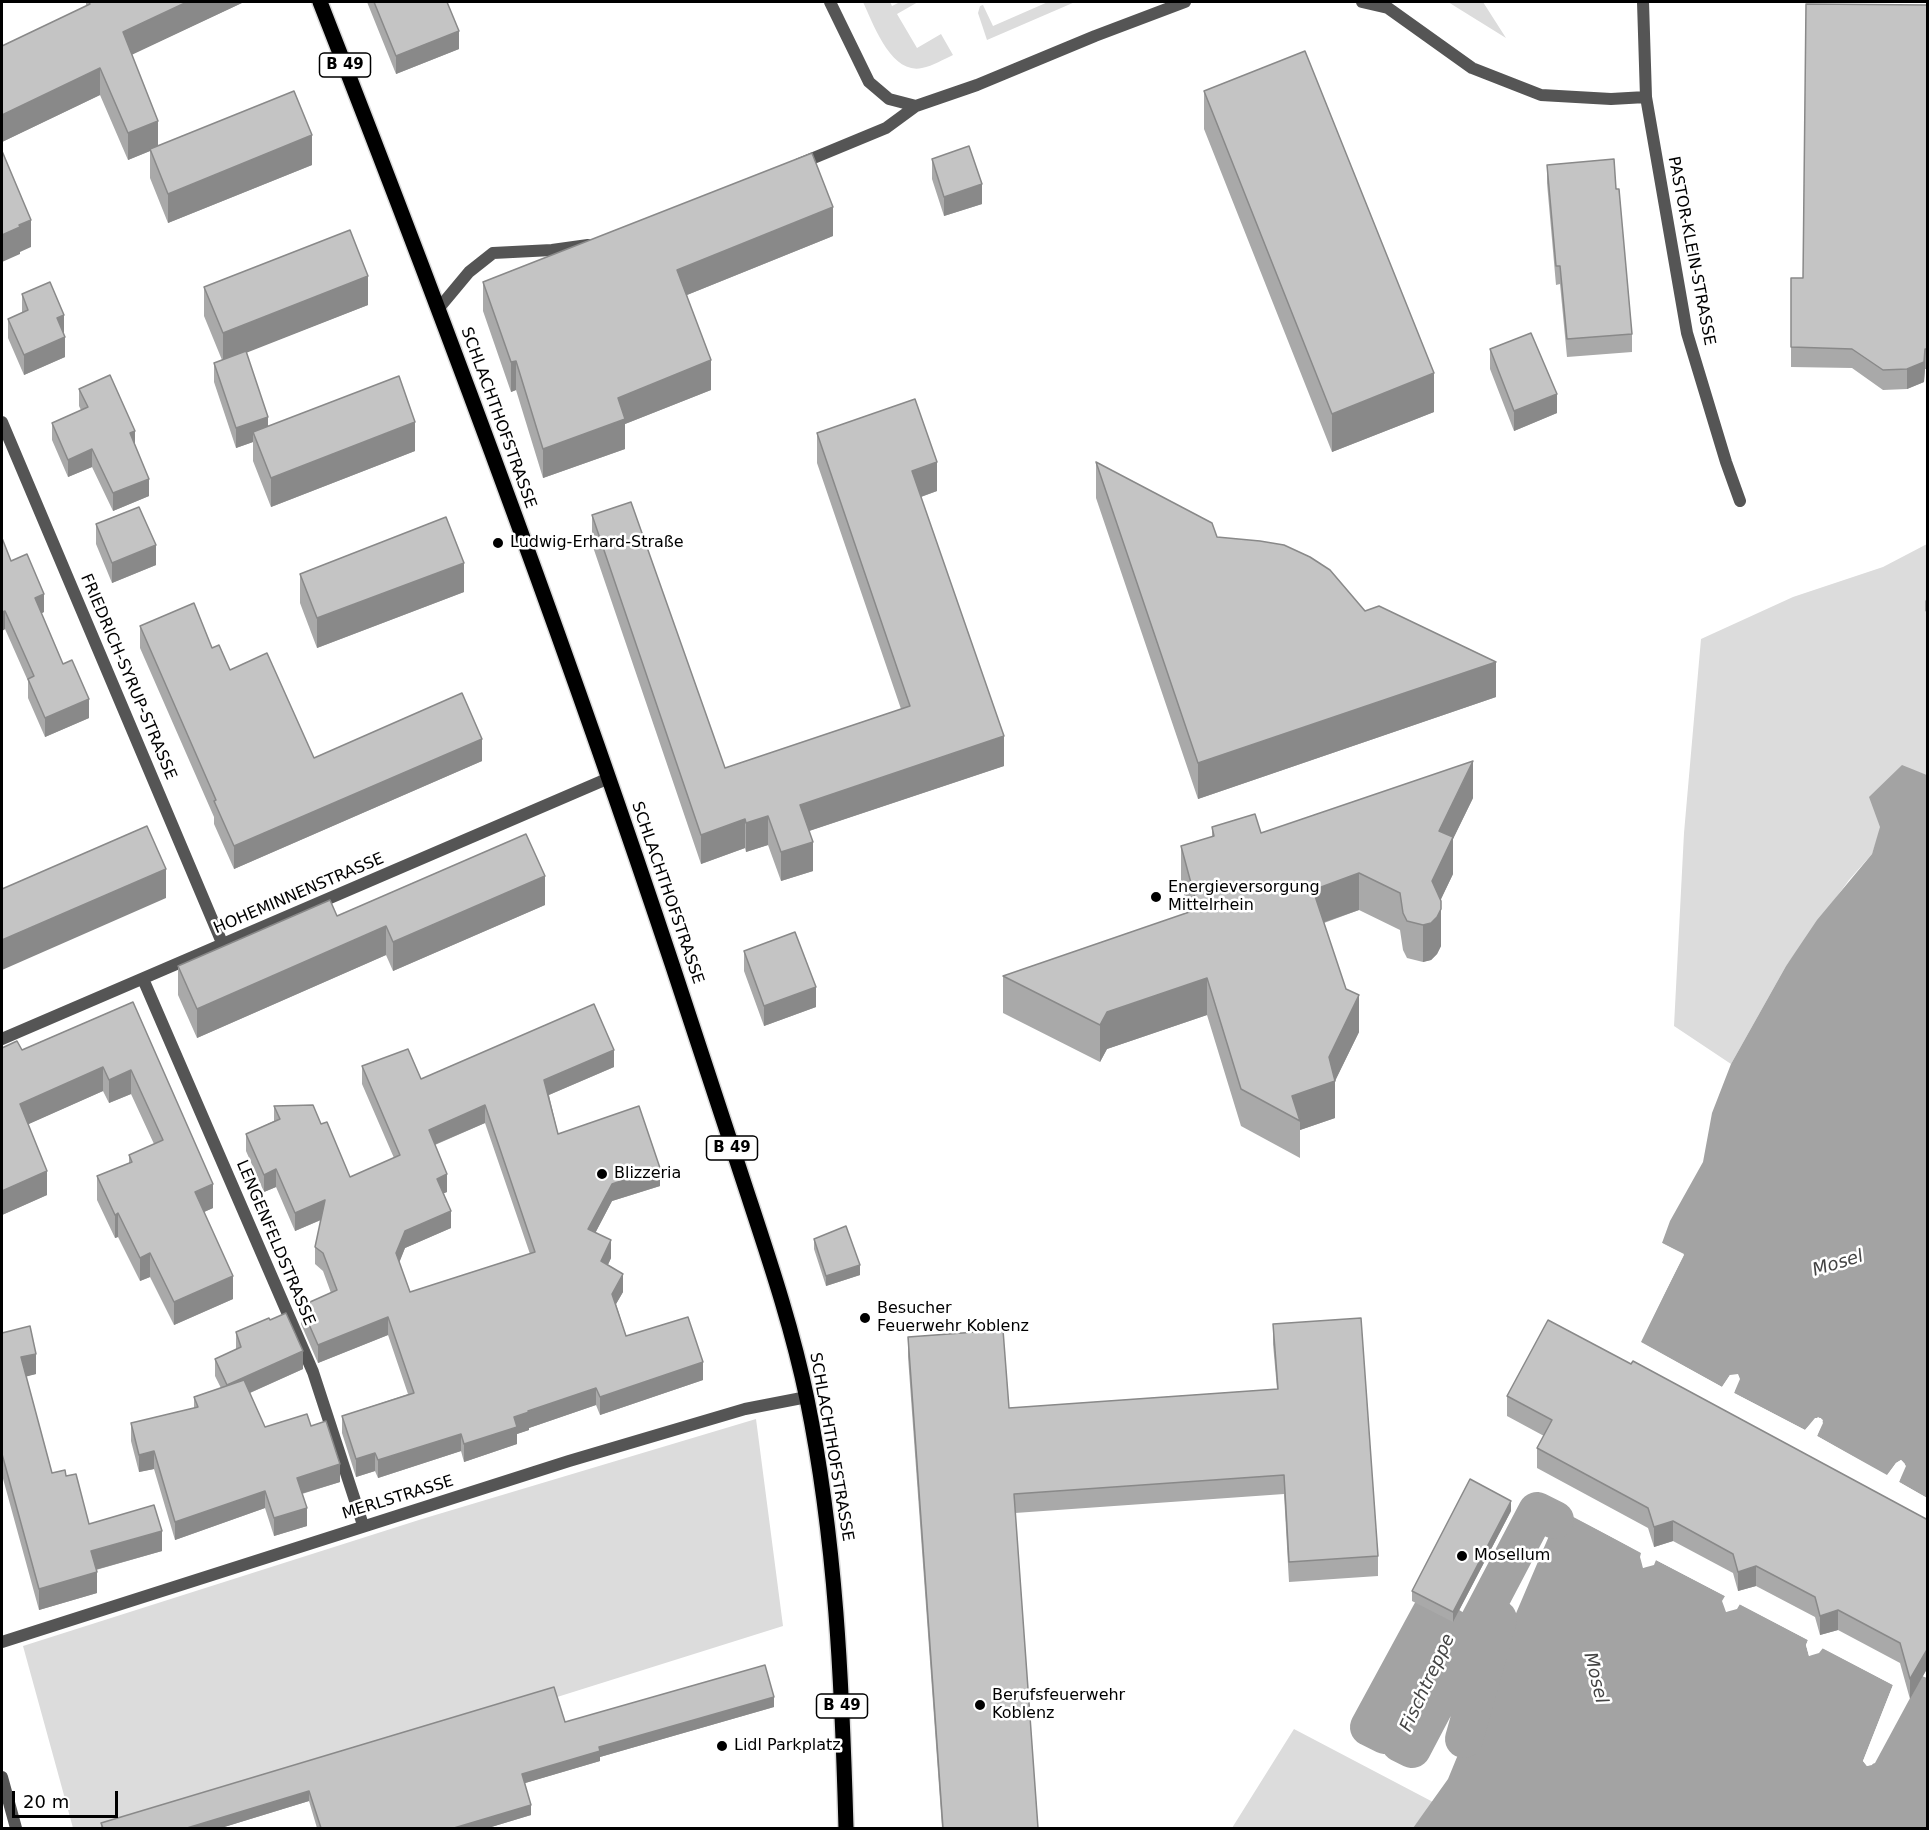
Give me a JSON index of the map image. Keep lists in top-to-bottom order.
{
  "streets": {
    "main road": ["B 49", "SCHLACHTHOFSTRASSE"],
    "street": [
      "PASTOR-KLEIN-STRASSE",
      "FRIEDRICH-SYRUP-STRASSE",
      "HOHEMINNENSTRASSE",
      "LENGENFELDSTRASSE",
      "MERLSTRASSE"
    ]
  },
  "crossings": [
    ["SCHLACHTHOFSTRASSE", "HOHEMINNENSTRASSE"],
    ["SCHLACHTHOFSTRASSE", "MERLSTRASSE"],
    ["FRIEDRICH-SYRUP-STRASSE", "HOHEMINNENSTRASSE"],
    ["HOHEMINNENSTRASSE", "LENGENFELDSTRASSE"],
    ["LENGENFELDSTRASSE", "MERLSTRASSE"]
  ],
  "water": ["Mosel", "Fischtreppe"],
  "places": [
    "Ludwig-Erhard-Straße",
    "Energieversorgung Mittelrhein",
    "Blizzeria",
    "Besucher Feuerwehr Koblenz",
    "Mosellum",
    "Berufsfeuerwehr Koblenz",
    "Lidl Parkplatz"
  ],
  "scale_bar": "20 m"
}
